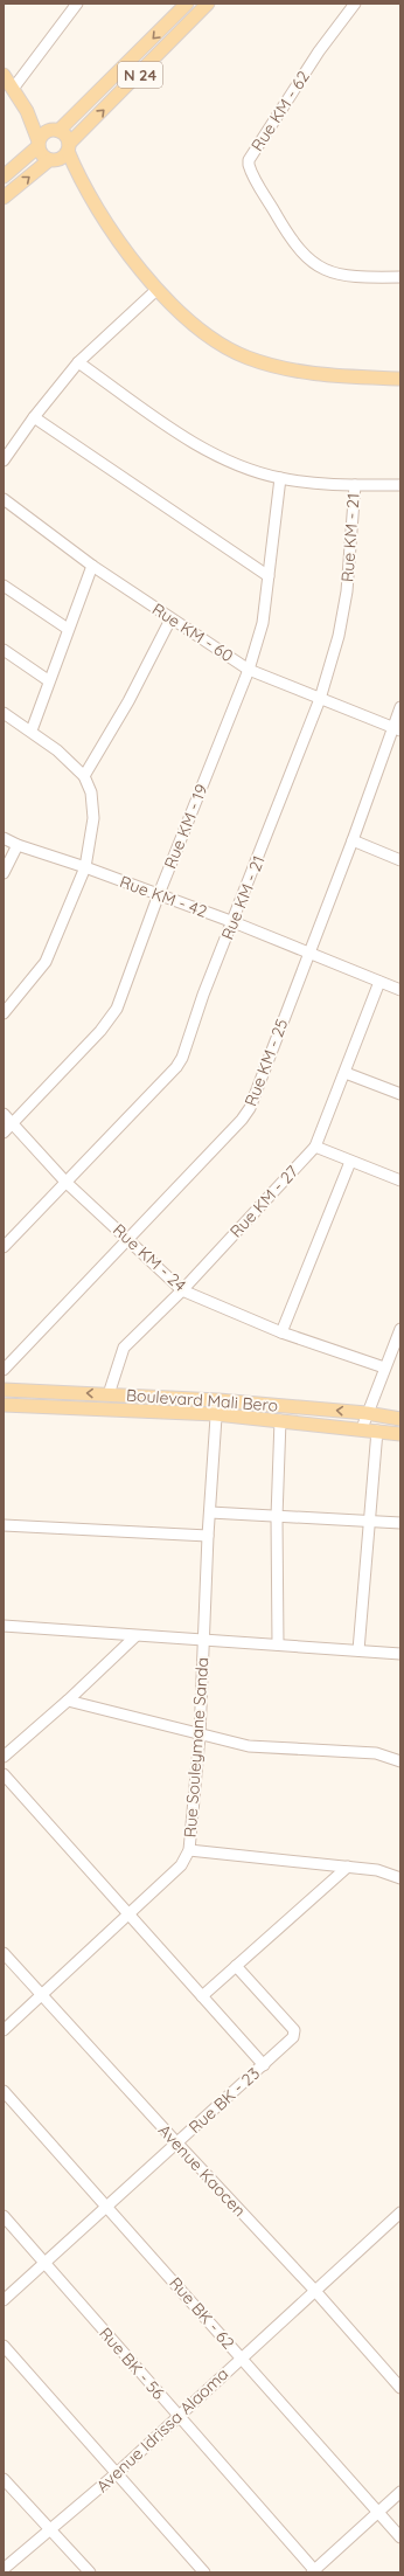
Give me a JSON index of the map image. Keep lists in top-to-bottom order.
{
  "streets": {
    "main road": ["N 24", "Boulevard Mali Bero"],
    "street": [
      "Rue KM - 62",
      "Rue KM - 21",
      "Rue KM - 60",
      "Rue KM - 19",
      "Rue KM - 42",
      "Rue KM - 25",
      "Rue KM - 27",
      "Rue KM - 24",
      "Rue Souleymane Sanda",
      "Rue BK - 23",
      "Avenue Kaocen",
      "Rue BK - 62",
      "Rue BK - 56",
      "Avenue Idrissa Alaoma"
    ]
  },
  "crossings": [
    ["Rue KM - 21", "Rue KM - 60"],
    ["Rue KM - 21", "Rue KM - 42"],
    ["Rue KM - 21", "Rue KM - 24"],
    ["Rue KM - 60", "Rue KM - 19"],
    ["Rue KM - 60", "Rue KM - 25"],
    ["Rue KM - 19", "Rue KM - 42"],
    ["Rue KM - 19", "Rue KM - 24"],
    ["Rue KM - 42", "Rue KM - 25"],
    ["Rue KM - 42", "Rue KM - 27"],
    ["Rue KM - 25", "Rue KM - 24"],
    ["Rue KM - 27", "Rue KM - 24"],
    ["Rue KM - 27", "Boulevard Mali Bero"],
    ["Boulevard Mali Bero", "Rue Souleymane Sanda"],
    ["Rue Souleymane Sanda", "Avenue Kaocen"],
    ["Rue BK - 23", "Avenue Kaocen"],
    ["Rue BK - 23", "Rue BK - 62"],
    ["Rue BK - 23", "Rue BK - 56"],
    ["Avenue Kaocen", "Avenue Idrissa Alaoma"],
    ["Rue BK - 62", "Avenue Idrissa Alaoma"],
    ["Rue BK - 56", "Avenue Idrissa Alaoma"]
  ]
}
